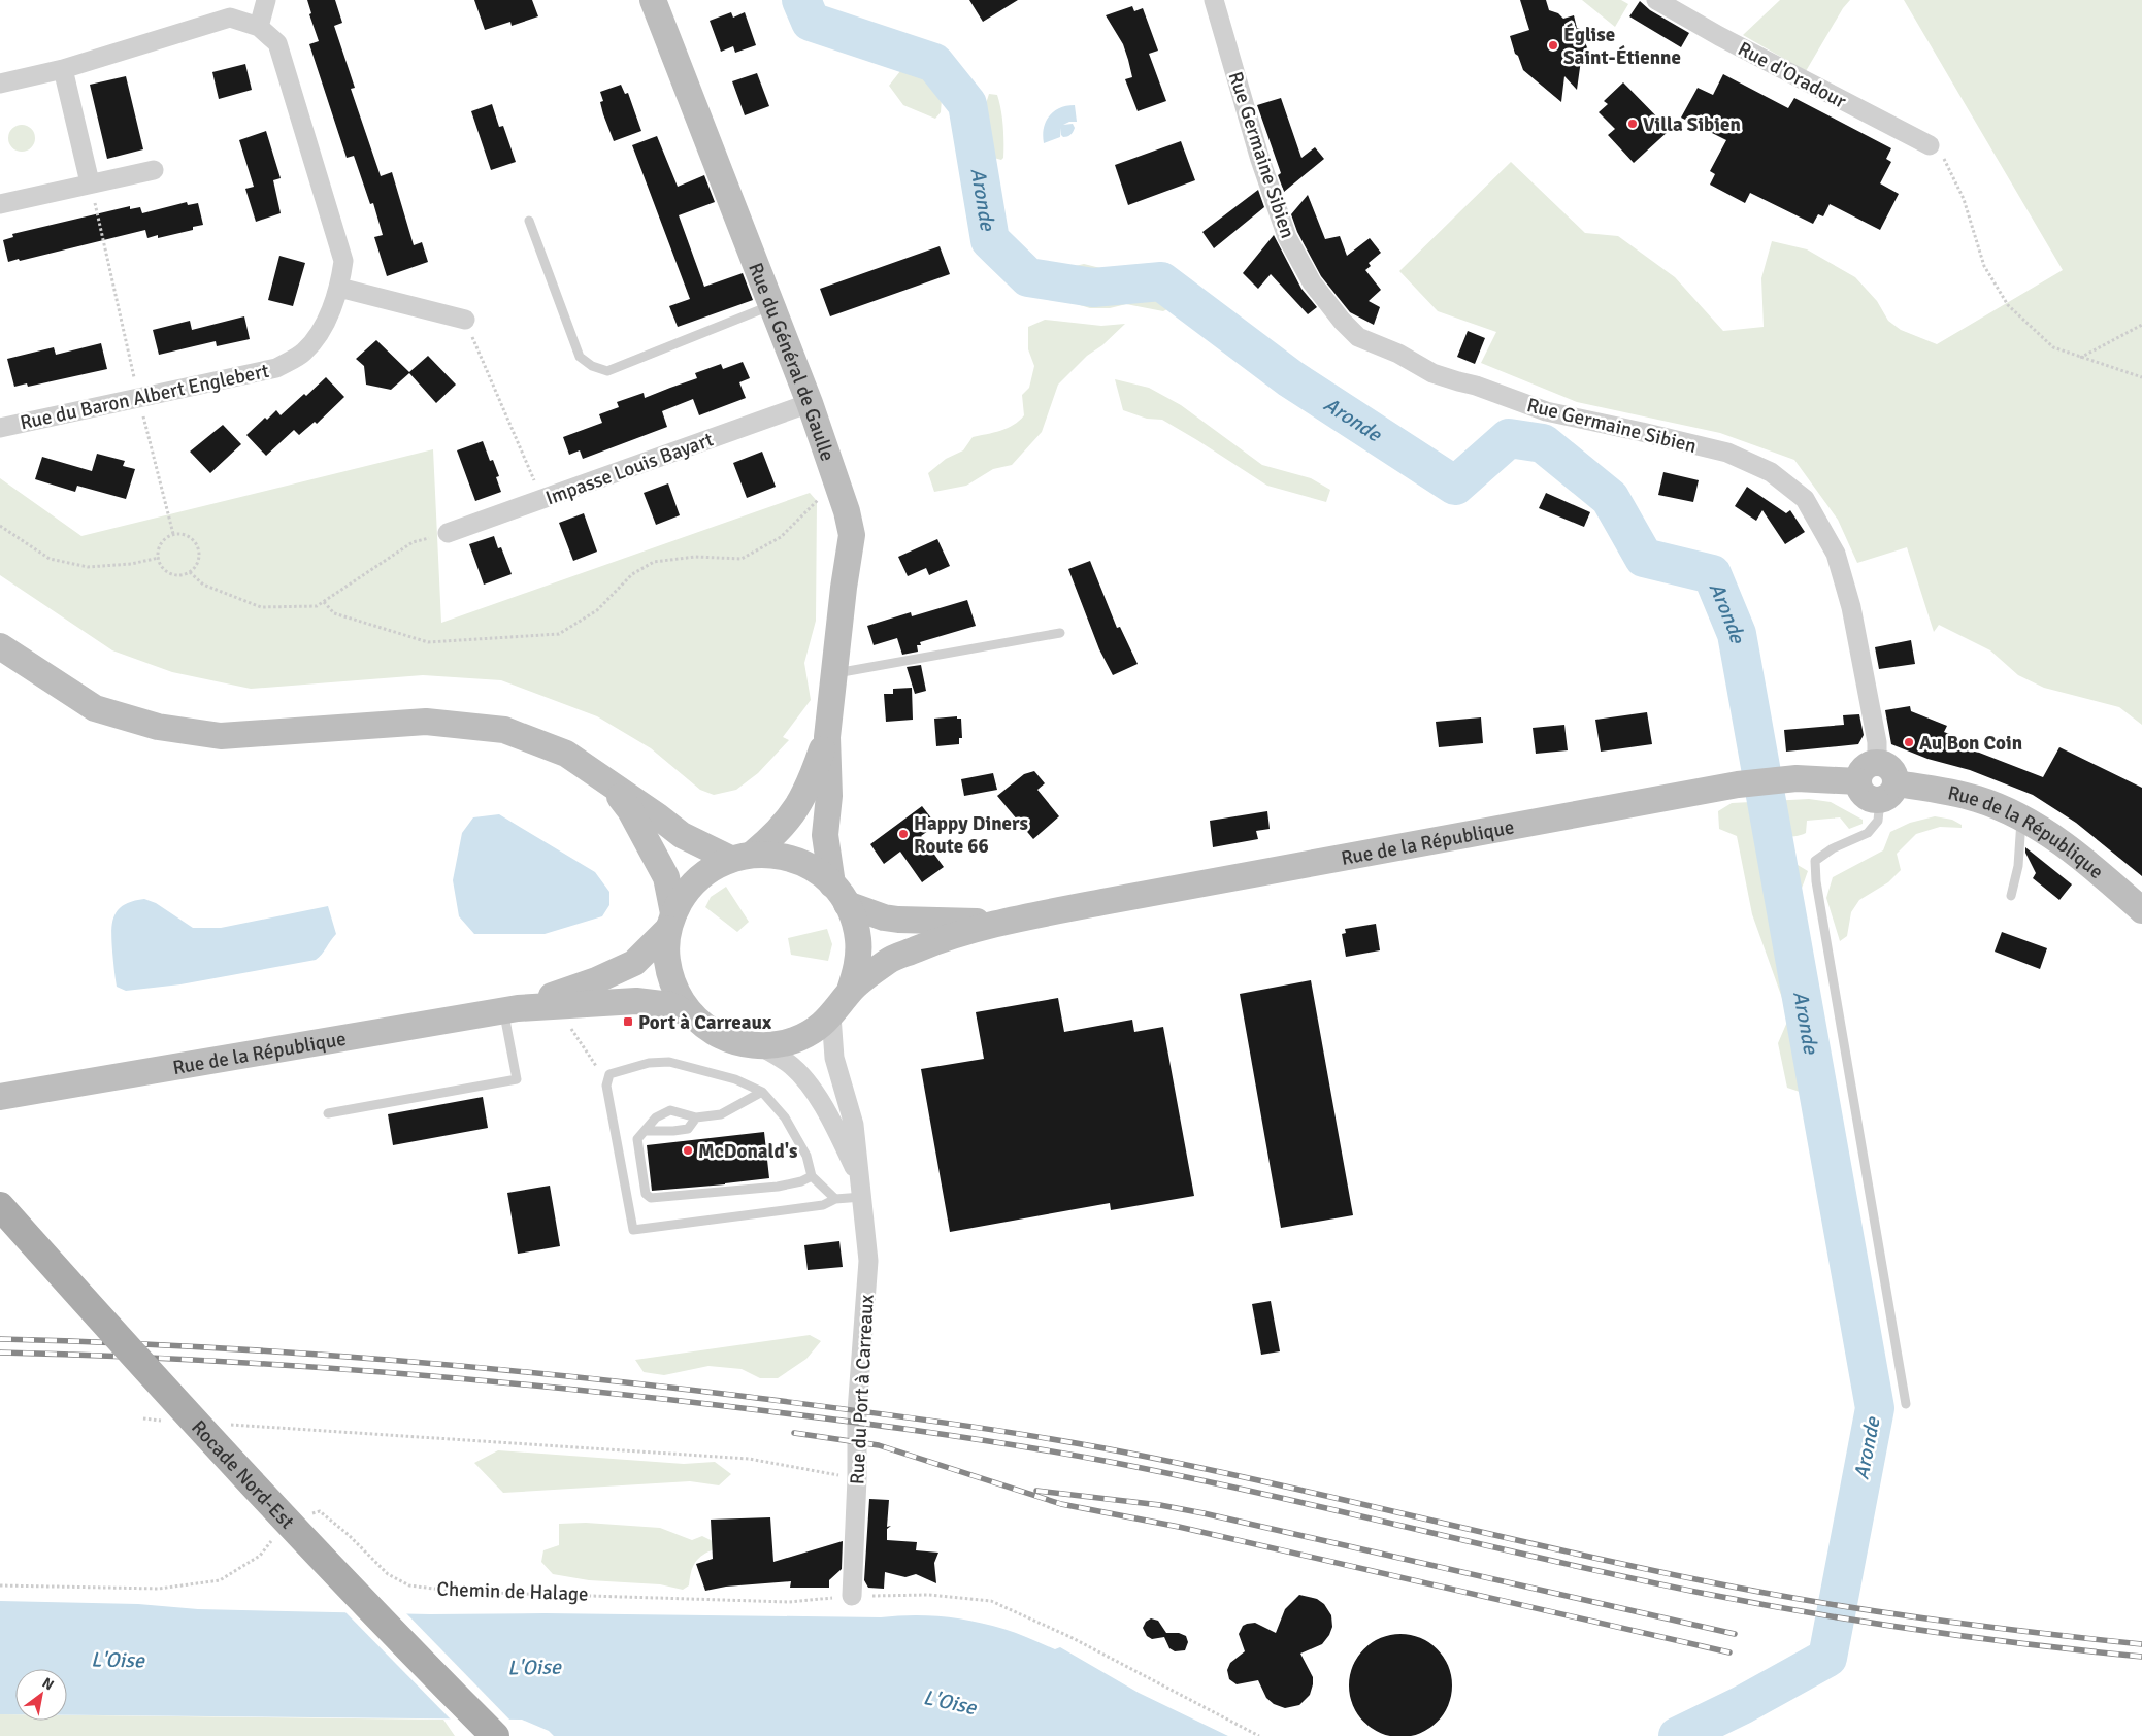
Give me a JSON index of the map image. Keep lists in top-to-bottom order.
{
  "streets": {
    "main road": ["Rue du Général de Gaulle", "Rue de la République", "Rocade Nord-Est"],
    "street": [
      "Rue d'Oradour",
      "Rue Germaine Sibien",
      "Rue du Baron Albert Englebert",
      "Impasse Louis Bayart",
      "Rue du Port à Carreaux"
    ],
    "path": ["Chemin de Halage"]
  },
  "crossings": [
    ["Rue Germaine Sibien", "Rue de la République"],
    ["Rue du Général de Gaulle", "Impasse Louis Bayart"],
    ["Rue du Général de Gaulle", "Rue de la République"],
    ["Rue du Port à Carreaux", "Chemin de Halage"]
  ],
  "water": ["Aronde", "L'Oise"],
  "places": {
    "other": [
      "Église Saint-Étienne",
      "Villa Sibien",
      "Au Bon Coin",
      "Happy Diners Route 66",
      "McDonald's"
    ],
    "transit": ["Port à Carreaux"]
  },
  "north": "top right"
}
